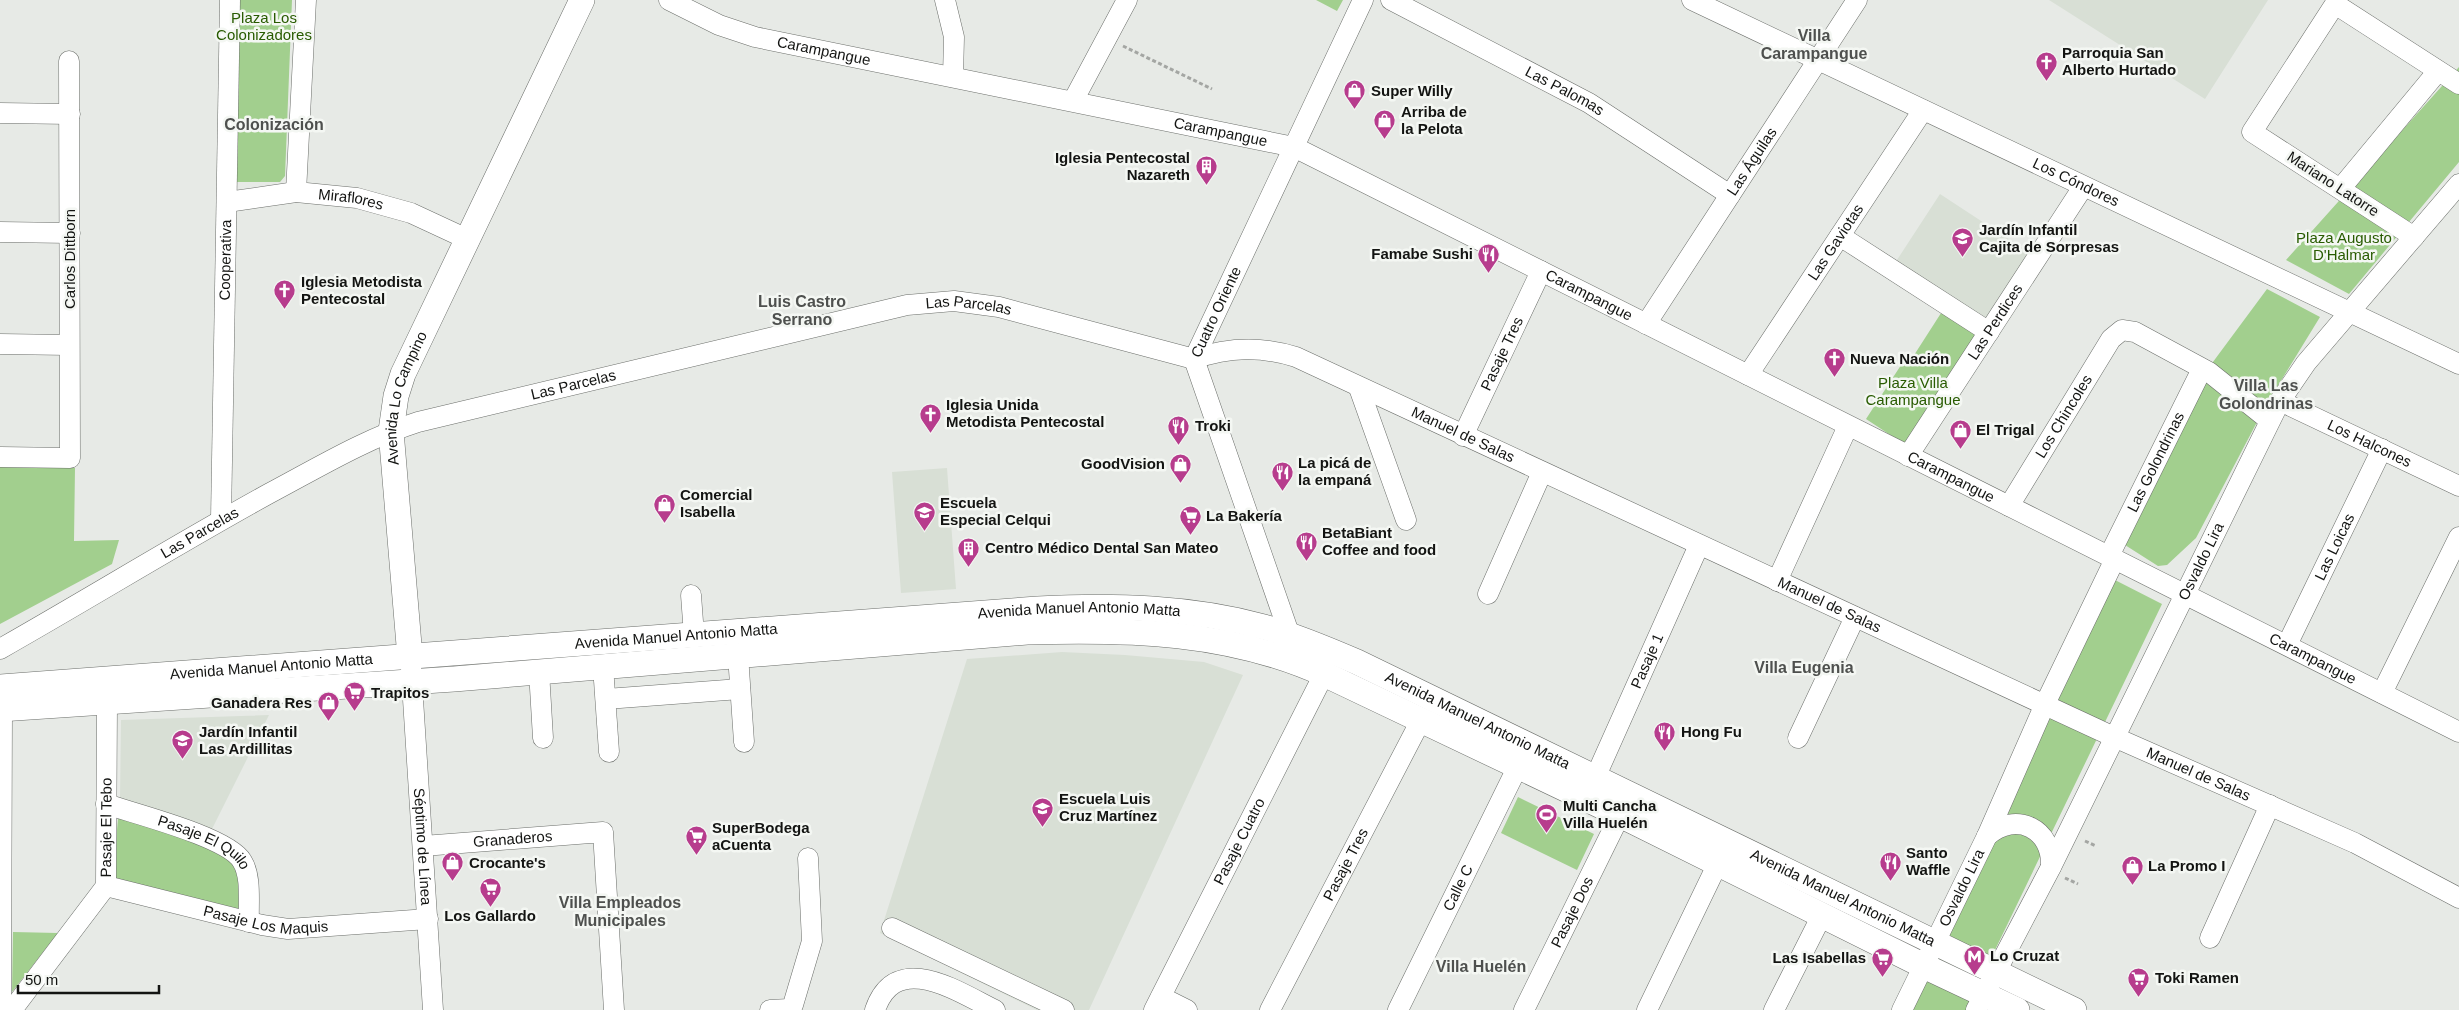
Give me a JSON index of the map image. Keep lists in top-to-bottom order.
{
  "streets": {
    "main road": ["Avenida Lo Campino", "Avenida Manuel Antonio Matta"],
    "street": [
      "Carampangue",
      "Las Palomas",
      "Las Águilas",
      "Los Cóndores",
      "Mariano Latorre",
      "Miraflores",
      "Las Gaviotas",
      "Carlos Dittborn",
      "Cooperativa",
      "Las Parcelas",
      "Cuatro Oriente",
      "Las Perdices",
      "Pasaje Tres",
      "Los Chincoles",
      "Manuel de Salas",
      "Los Halcones",
      "Las Golondrinas",
      "Las Loicas",
      "Osvaldo Lira",
      "Pasaje 1",
      "Pasaje El Tebo",
      "Granaderos",
      "Pasaje Cuatro",
      "Séptimo de Línea",
      "Pasaje El Quilo",
      "Calle C",
      "Pasaje Dos",
      "Pasaje Los Maquis"
    ]
  },
  "crossings": [
    ["Carampangue", "Las Águilas"],
    ["Carampangue", "Las Gaviotas"],
    ["Carampangue", "Cuatro Oriente"],
    ["Carampangue", "Las Perdices"],
    ["Carampangue", "Pasaje Tres"],
    ["Carampangue", "Los Chincoles"],
    ["Carampangue", "Las Golondrinas"],
    ["Carampangue", "Las Loicas"],
    ["Carampangue", "Osvaldo Lira"],
    ["Las Palomas", "Las Águilas"],
    ["Las Águilas", "Los Cóndores"],
    ["Los Cóndores", "Las Gaviotas"],
    ["Los Cóndores", "Las Perdices"],
    ["Los Cóndores", "Osvaldo Lira"],
    ["Mariano Latorre", "Osvaldo Lira"],
    ["Miraflores", "Cooperativa"],
    ["Miraflores", "Avenida Lo Campino"],
    ["Cooperativa", "Las Parcelas"],
    ["Las Parcelas", "Cuatro Oriente"],
    ["Las Parcelas", "Avenida Lo Campino"],
    ["Las Parcelas", "Manuel de Salas"],
    ["Cuatro Oriente", "Manuel de Salas"],
    ["Cuatro Oriente", "Avenida Manuel Antonio Matta"],
    ["Pasaje Tres", "Manuel de Salas"],
    ["Pasaje Tres", "Avenida Manuel Antonio Matta"],
    ["Avenida Lo Campino", "Avenida Manuel Antonio Matta"],
    ["Avenida Lo Campino", "Séptimo de Línea"],
    ["Los Chincoles", "Las Golondrinas"],
    ["Manuel de Salas", "Osvaldo Lira"],
    ["Manuel de Salas", "Pasaje 1"],
    ["Los Halcones", "Las Loicas"],
    ["Los Halcones", "Osvaldo Lira"],
    ["Las Golondrinas", "Osvaldo Lira"],
    ["Osvaldo Lira", "Avenida Manuel Antonio Matta"],
    ["Avenida Manuel Antonio Matta", "Pasaje 1"],
    ["Avenida Manuel Antonio Matta", "Pasaje El Tebo"],
    ["Avenida Manuel Antonio Matta", "Pasaje Cuatro"],
    ["Avenida Manuel Antonio Matta", "Séptimo de Línea"],
    ["Avenida Manuel Antonio Matta", "Calle C"],
    ["Avenida Manuel Antonio Matta", "Pasaje Dos"],
    ["Pasaje El Tebo", "Pasaje El Quilo"],
    ["Pasaje El Tebo", "Pasaje Los Maquis"],
    ["Granaderos", "Séptimo de Línea"],
    ["Séptimo de Línea", "Pasaje Los Maquis"],
    ["Pasaje El Quilo", "Pasaje Los Maquis"]
  ],
  "districts": [
    "Villa Carampangue",
    "Colonización",
    "Luis Castro Serrano",
    "Villa Las Golondrinas",
    "Villa Eugenia",
    "Villa Empleados Municipales",
    "Villa Huelén"
  ],
  "parks": ["Plaza Los Colonizadores", "Plaza Augusto D'Halmar", "Plaza Villa Carampangue"],
  "places": {
    "church": [
      "Parroquia San Alberto Hurtado",
      "Iglesia Metodista Pentecostal",
      "Nueva Nación",
      "Iglesia Unida Metodista Pentecostal"
    ],
    "shop": [
      "Super Willy",
      "Arriba de la Pelota",
      "El Trigal",
      "GoodVision",
      "Comercial Isabella",
      "Ganadera Res",
      "Crocante's",
      "La Promo I"
    ],
    "building": ["Iglesia Pentecostal Nazareth", "Centro Médico Dental San Mateo"],
    "school or university": [
      "Jardín Infantil Cajita de Sorpresas",
      "Escuela Especial Celqui",
      "Jardín Infantil Las Ardillitas",
      "Escuela Luis Cruz Martínez"
    ],
    "restaurant": [
      "Famabe Sushi",
      "Troki",
      "La picá de la empaná",
      "BetaBiant Coffee and food",
      "Hong Fu",
      "Santo Waffle"
    ],
    "supermarket": [
      "La Bakería",
      "Trapitos",
      "SuperBodega aCuenta",
      "Los Gallardo",
      "Las Isabellas",
      "Toki Ramen"
    ],
    "sports": ["Multi Cancha Villa Huelén"],
    "metro station": ["Lo Cruzat"]
  },
  "scale_bar": "50 m"
}
